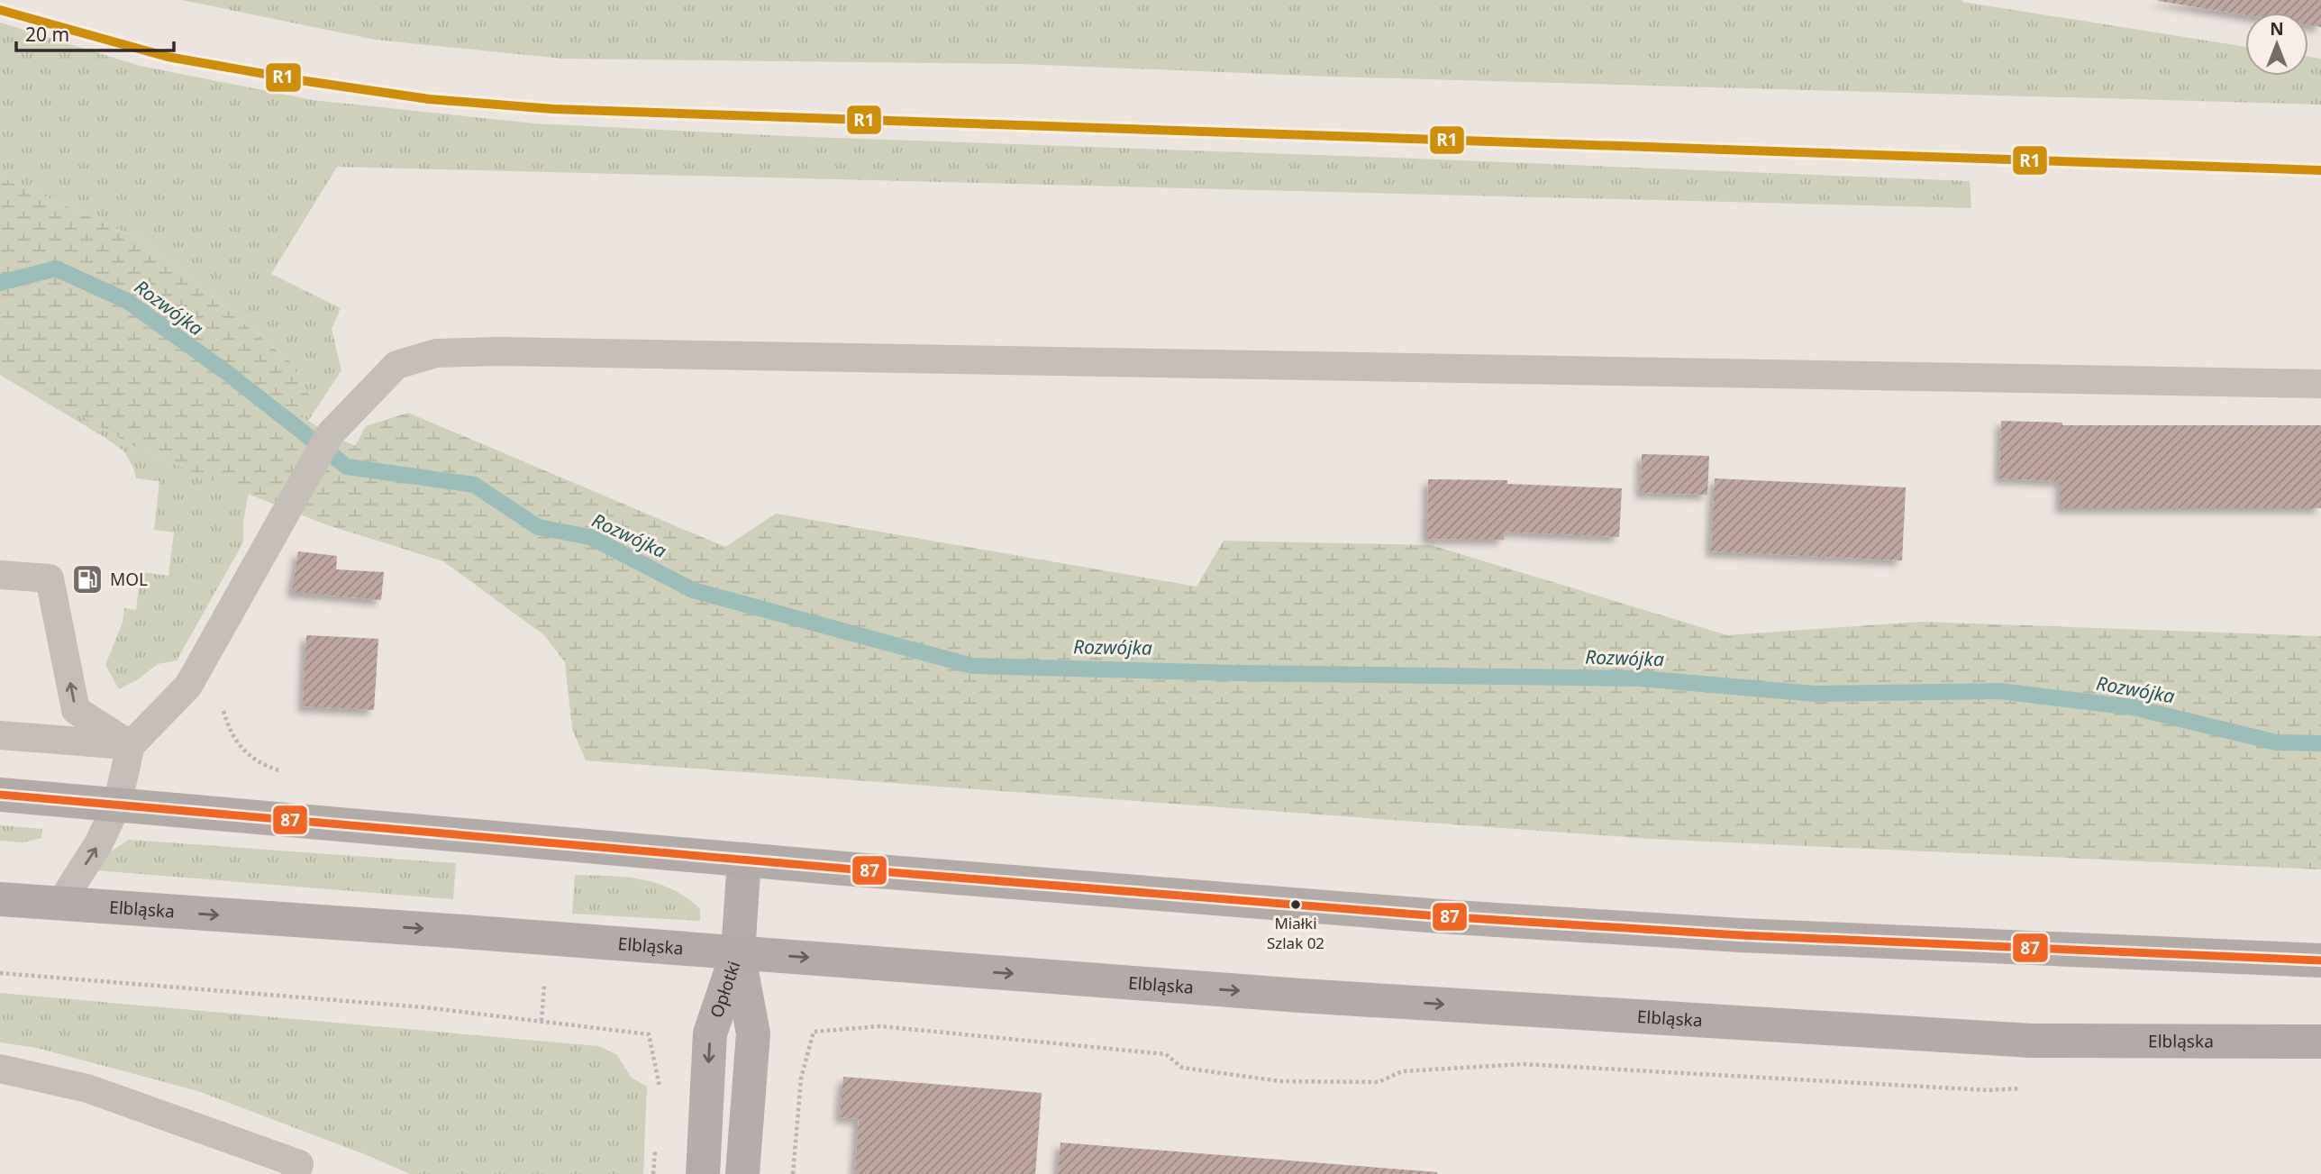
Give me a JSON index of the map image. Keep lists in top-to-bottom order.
{
  "streets": {
    "main road": ["Elbląska"],
    "street": ["Opłotki"]
  },
  "crossings": [
    ["Elbląska", "Opłotki"]
  ],
  "water": ["Rozwójka"],
  "places": {
    "fuel station": ["MOL"],
    "other": ["Miałki Szlak 02"]
  },
  "lines": ["transit line R1", "transit line 87"],
  "scale_bar": "20 m",
  "north": "top"
}
